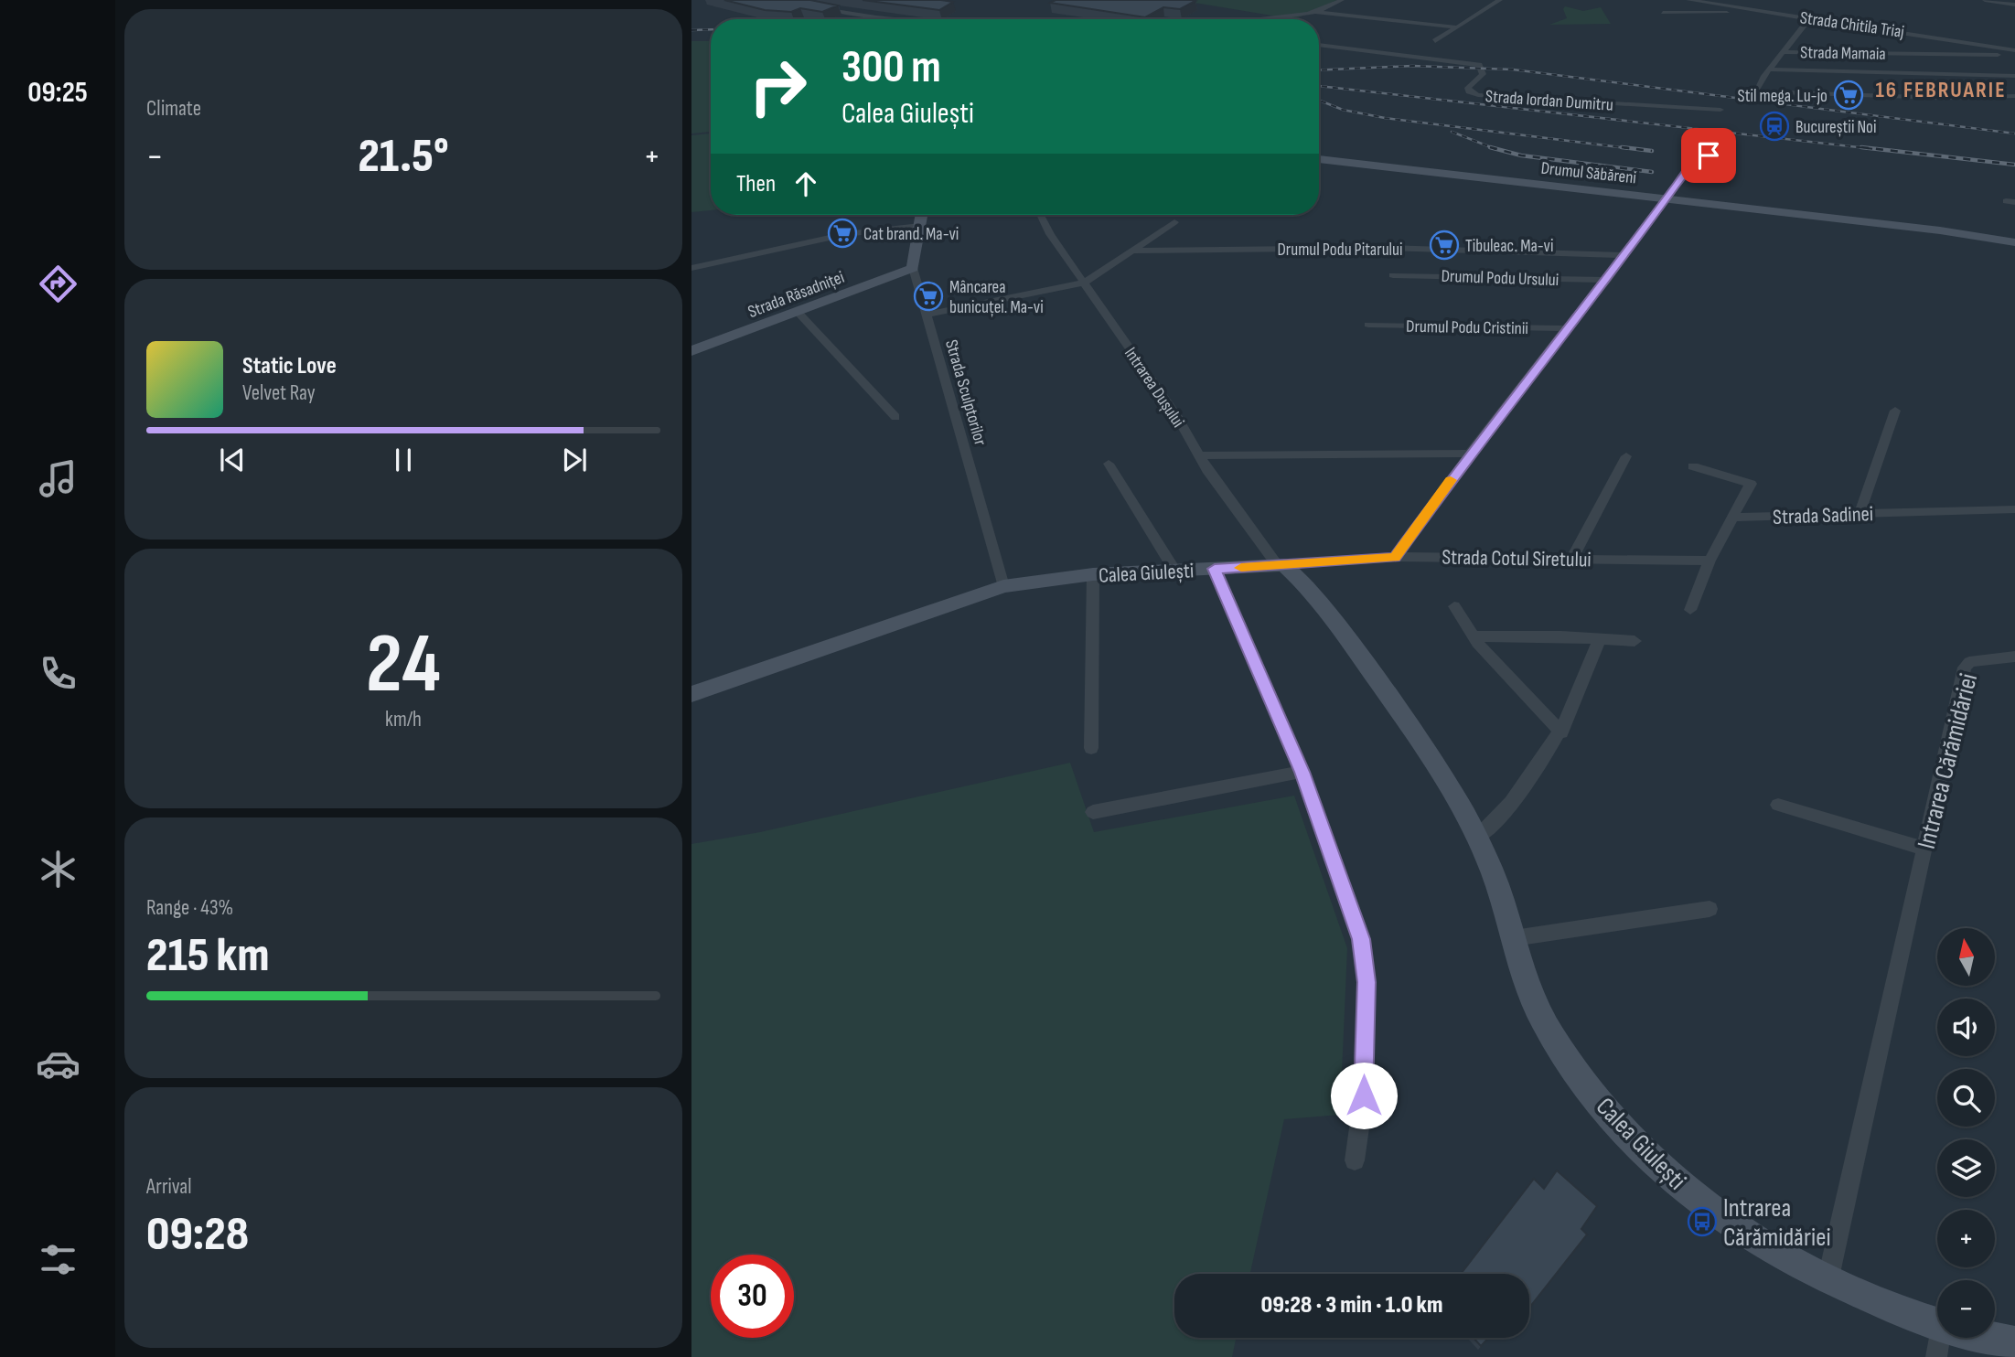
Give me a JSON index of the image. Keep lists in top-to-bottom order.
{
  "streets": {
    "main road": [
      "Drumul Săbăreni",
      "Strada Răsadniței",
      "Strada Sculptorilor",
      "Calea Giulești"
    ],
    "street": [
      "Strada Chitila Triaj",
      "Strada Mamaia",
      "Strada Iordan Dumitru",
      "Drumul Podu Pitarului",
      "Drumul Podu Ursului",
      "Drumul Podu Cristinii",
      "Intrarea Dușului",
      "Strada Sadinei",
      "Strada Cotul Siretului",
      "Intrarea Cărămidăriei"
    ]
  },
  "crossings": [
    ["Strada Chitila Triaj", "Strada Mamaia"],
    ["Strada Răsadniței", "Strada Sculptorilor"],
    ["Intrarea Dușului", "Strada Cotul Siretului"],
    ["Intrarea Dușului", "Calea Giulești"],
    ["Strada Sculptorilor", "Calea Giulești"],
    ["Strada Cotul Siretului", "Calea Giulești"],
    ["Calea Giulești", "Intrarea Cărămidăriei"]
  ],
  "districts": ["16 FEBRUARIE"],
  "places": {
    "supermarket": [
      "Stil mega. Lu-jo",
      "Cat brand. Ma-vi",
      "Tibuleac. Ma-vi",
      "Mâncarea bunicuței. Ma-vi"
    ],
    "station": ["Bucureștii Noi"],
    "bus stop": ["Intrarea Cărămidăriei"]
  },
  "north": "top",
  "page": {
    "tabs": "09:25",
    "tile": [
      "Climate",
      ["24", "km/h"],
      ["Range · 43%", "215 km"],
      ["Arrival", "09:28"]
    ],
    "turn": ["300 m", "Calea Giulești"],
    "heat": ["−", "21.5°", "+"],
    "then": "Then",
    "song": ["Static Love", "Velvet Ray"],
    "map_buttons": ["+", "−"],
    "limit": "30",
    "trip": "09:28 · 3 min · 1.0 km"
  }
}
